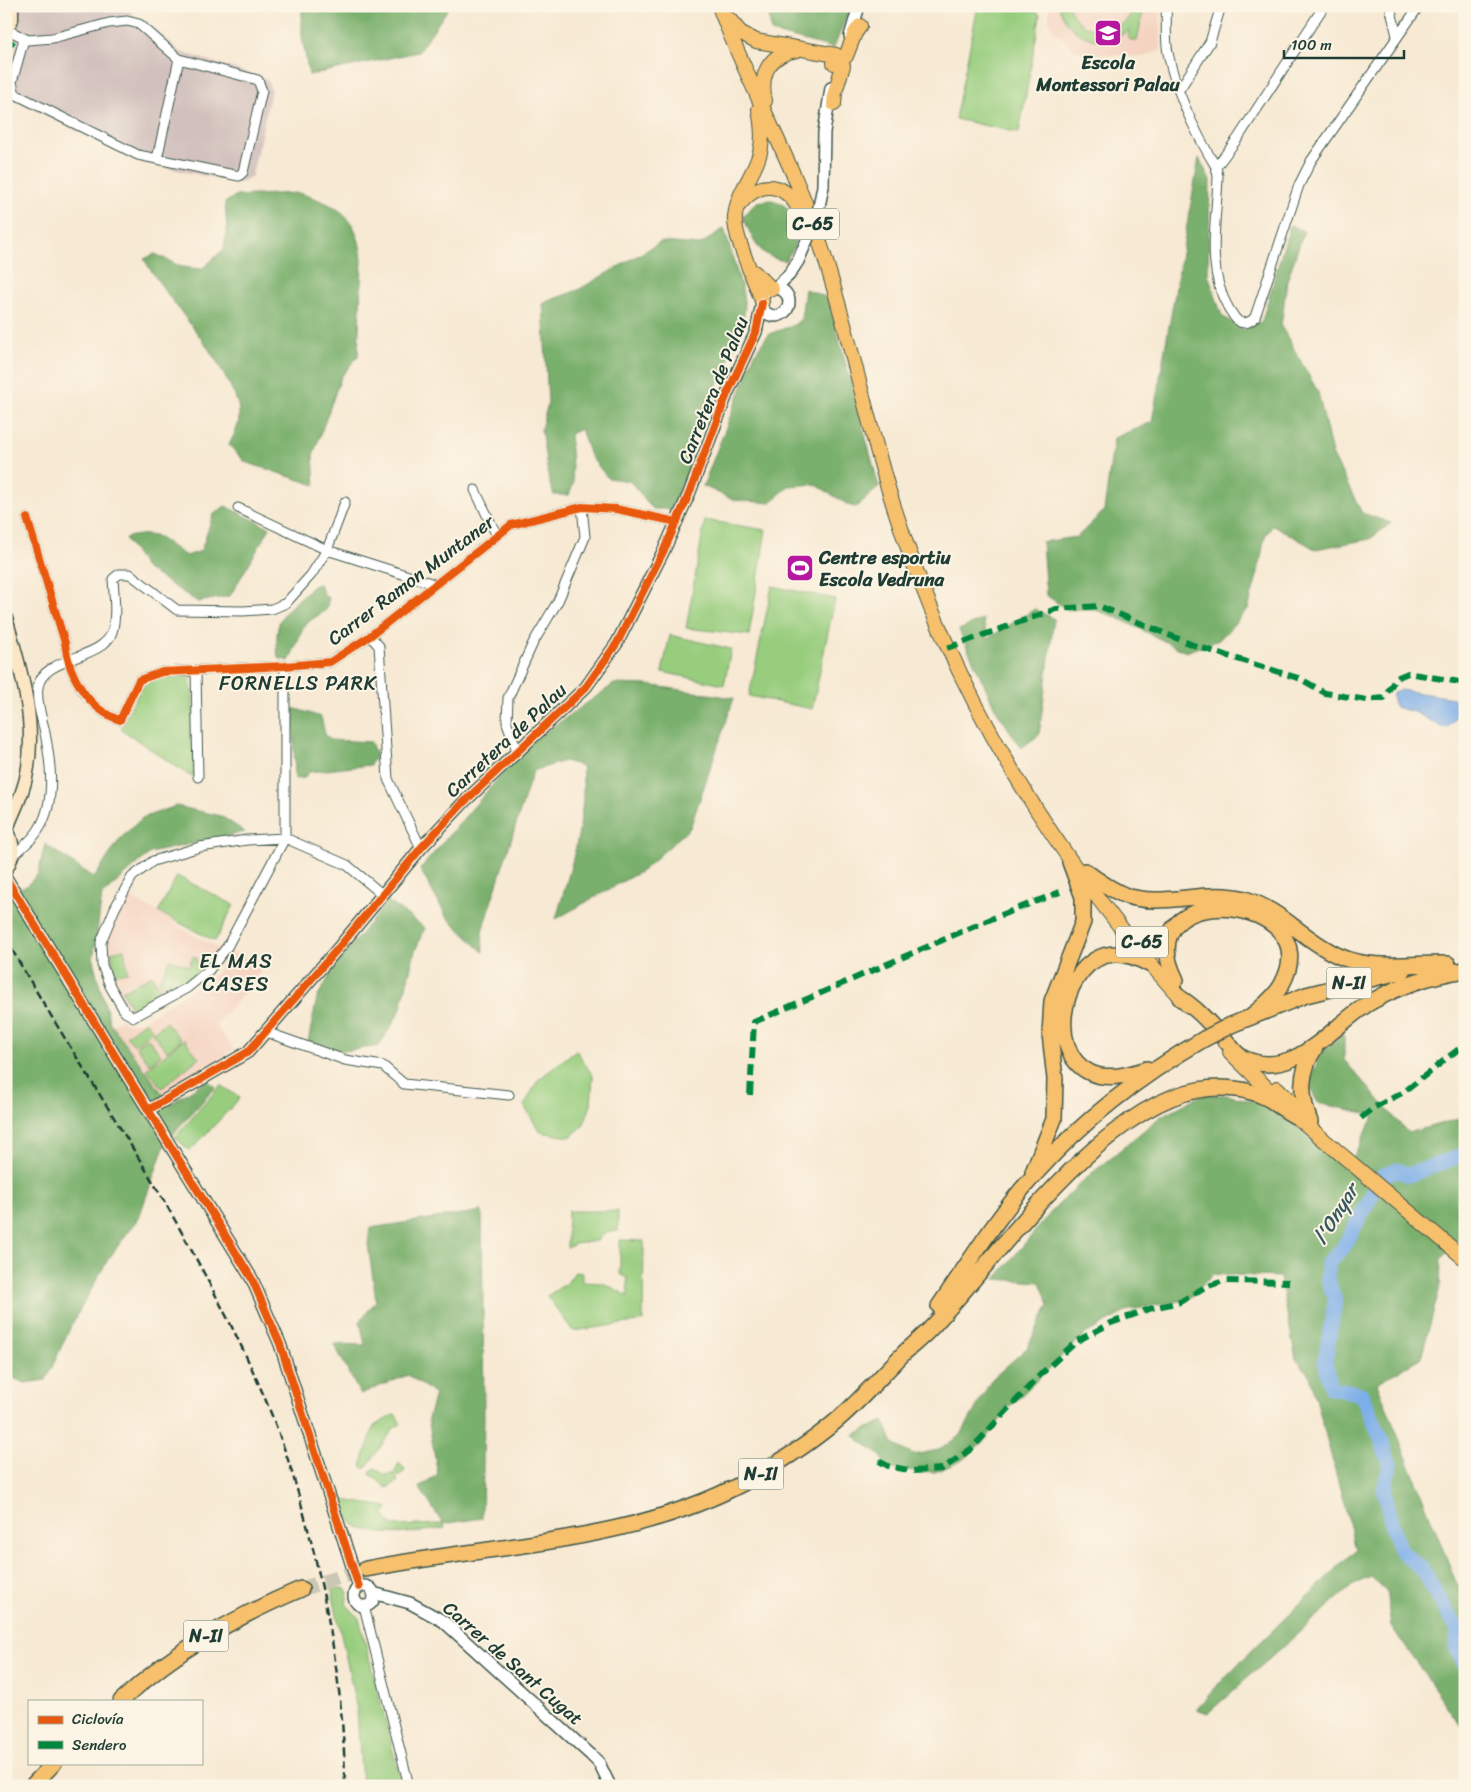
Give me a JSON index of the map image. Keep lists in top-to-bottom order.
{
  "streets": {
    "highway": ["N-II"],
    "main road": ["C-65"],
    "street": ["Carretera de Palau", "Carrer Ramon Muntaner", "Carrer de Sant Cugat"]
  },
  "crossings": [
    ["Carretera de Palau", "Carrer Ramon Muntaner"]
  ],
  "districts": ["FORNELLS PARK", "EL MAS CASES"],
  "water": ["l'Onyar"],
  "places": {
    "school or university": ["Escola Montessori Palau"],
    "sports": ["Centre esportiu Escola Vedruna"]
  },
  "legend": ["Ciclovía", "Sendero"],
  "scale_bar": "100 m"
}
